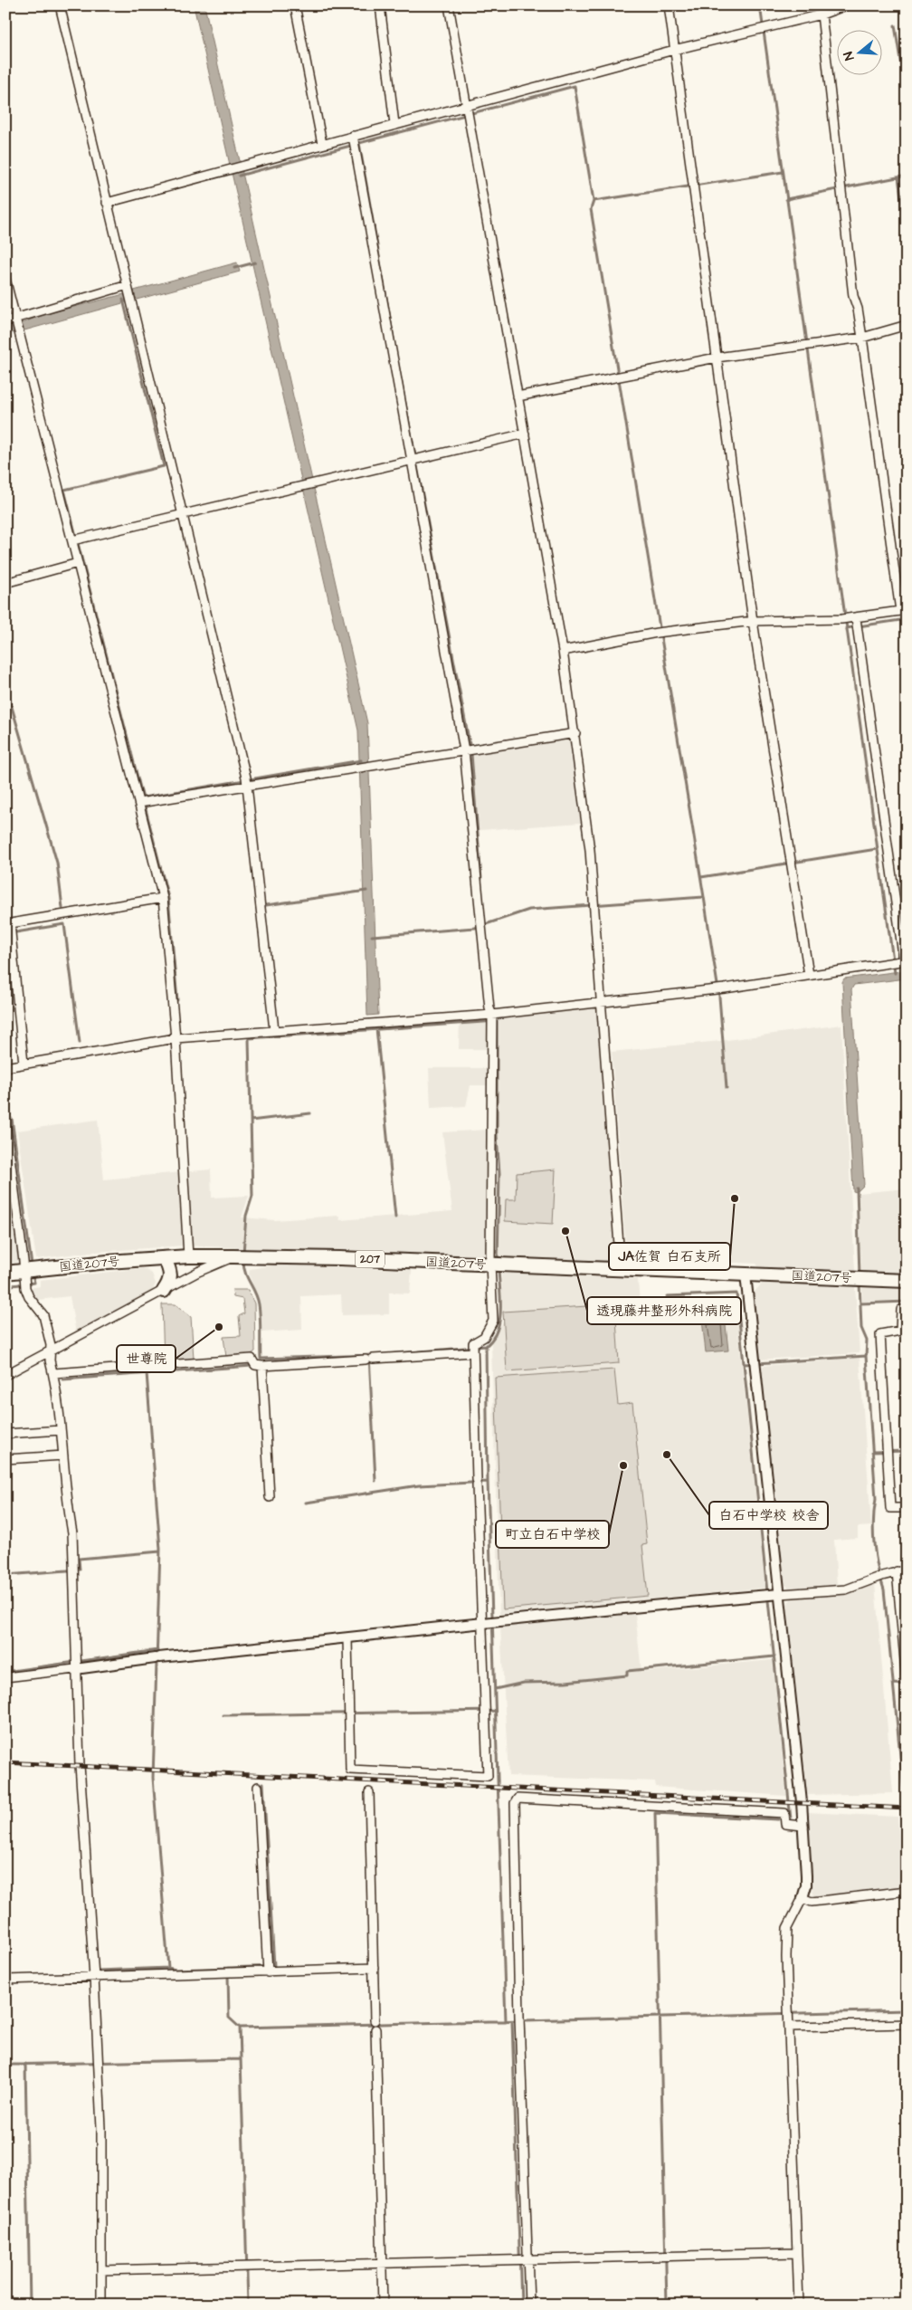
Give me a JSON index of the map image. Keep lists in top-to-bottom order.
{
  "streets": {
    "highway": ["207", "国道207号"]
  },
  "places": [
    "JA佐賀 白石支所",
    "透現藤井整形外科病院",
    "世尊院",
    "白石中学校 校舎",
    "町立白石中学校"
  ],
  "north": "left"
}
